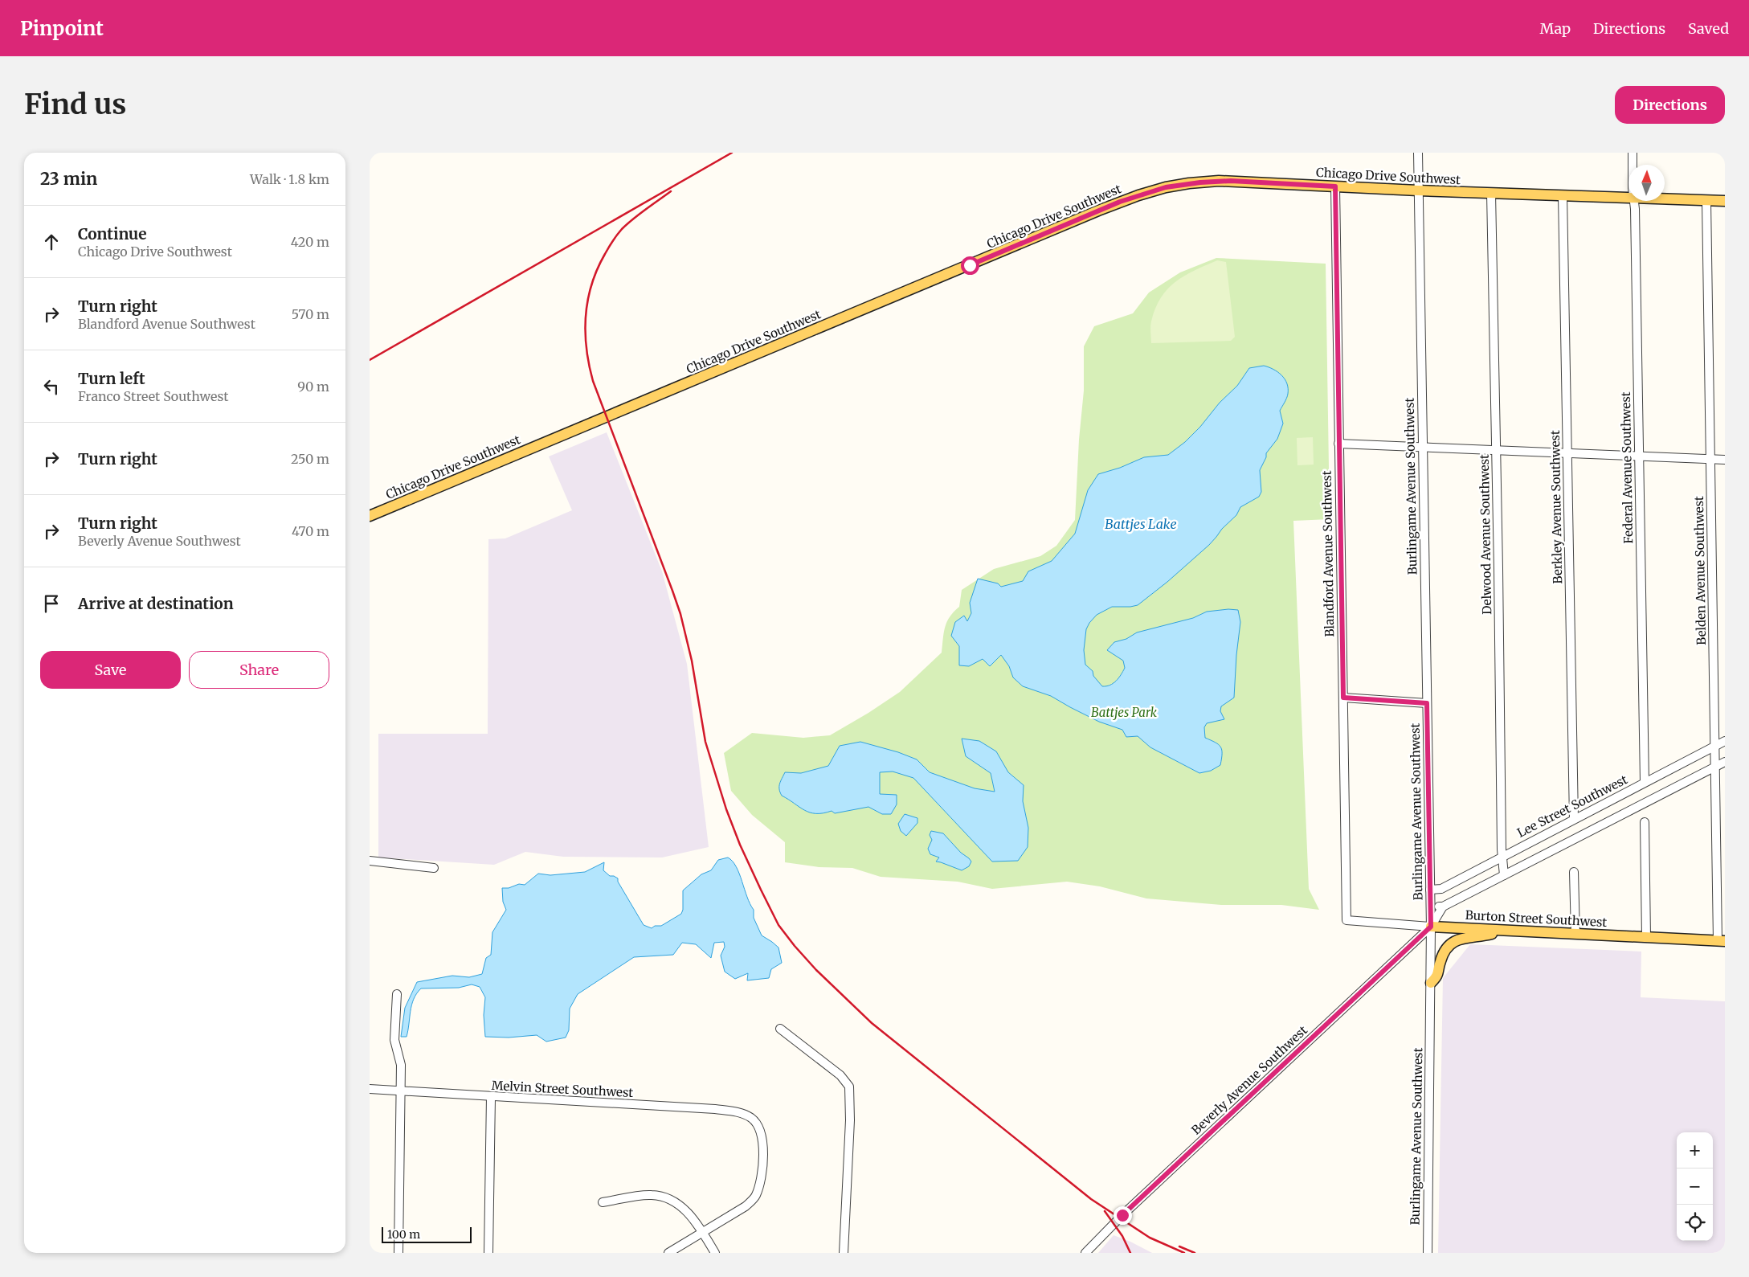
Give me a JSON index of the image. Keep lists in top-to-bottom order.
{
  "streets": {
    "main road": ["Chicago Drive Southwest", "Burton Street Southwest"],
    "street": [
      "Federal Avenue Southwest",
      "Burlingame Avenue Southwest",
      "Berkley Avenue Southwest",
      "Delwood Avenue Southwest",
      "Blandford Avenue Southwest",
      "Belden Avenue Southwest",
      "Lee Street Southwest",
      "Beverly Avenue Southwest",
      "Melvin Street Southwest"
    ]
  },
  "crossings": [
    ["Chicago Drive Southwest", "Burlingame Avenue Southwest"],
    ["Chicago Drive Southwest", "Berkley Avenue Southwest"],
    ["Chicago Drive Southwest", "Delwood Avenue Southwest"],
    ["Chicago Drive Southwest", "Blandford Avenue Southwest"],
    ["Chicago Drive Southwest", "Belden Avenue Southwest"],
    ["Federal Avenue Southwest", "Lee Street Southwest"],
    ["Burlingame Avenue Southwest", "Lee Street Southwest"],
    ["Burlingame Avenue Southwest", "Burton Street Southwest"],
    ["Burlingame Avenue Southwest", "Beverly Avenue Southwest"],
    ["Berkley Avenue Southwest", "Lee Street Southwest"],
    ["Delwood Avenue Southwest", "Lee Street Southwest"],
    ["Blandford Avenue Southwest", "Burton Street Southwest"],
    ["Belden Avenue Southwest", "Lee Street Southwest"],
    ["Belden Avenue Southwest", "Burton Street Southwest"],
    ["Burton Street Southwest", "Beverly Avenue Southwest"]
  ],
  "water": ["Battjes Lake"],
  "parks": ["Battjes Park"],
  "scale_bar": "100 m",
  "north": "top",
  "page": {
    "header": "Pinpoint",
    "nav": ["Map", "Directions", "Saved"],
    "buttons": [
      "Directions",
      ["Save", "Share"]
    ],
    "title": "Find us",
    "heading": ["23 min", "Walk · 1.8 km"],
    "list": [
      ["Continue", "Chicago Drive Southwest", "420 m"],
      ["Turn right", "Blandford Avenue Southwest", "570 m"],
      ["Turn left", "Franco Street Southwest", "90 m"],
      ["Turn right", "250 m"],
      ["Turn right", "Beverly Avenue Southwest", "470 m"],
      "Arrive at destination"
    ],
    "map_buttons": ["+", "−"],
    "scale": "100 m"
  }
}
